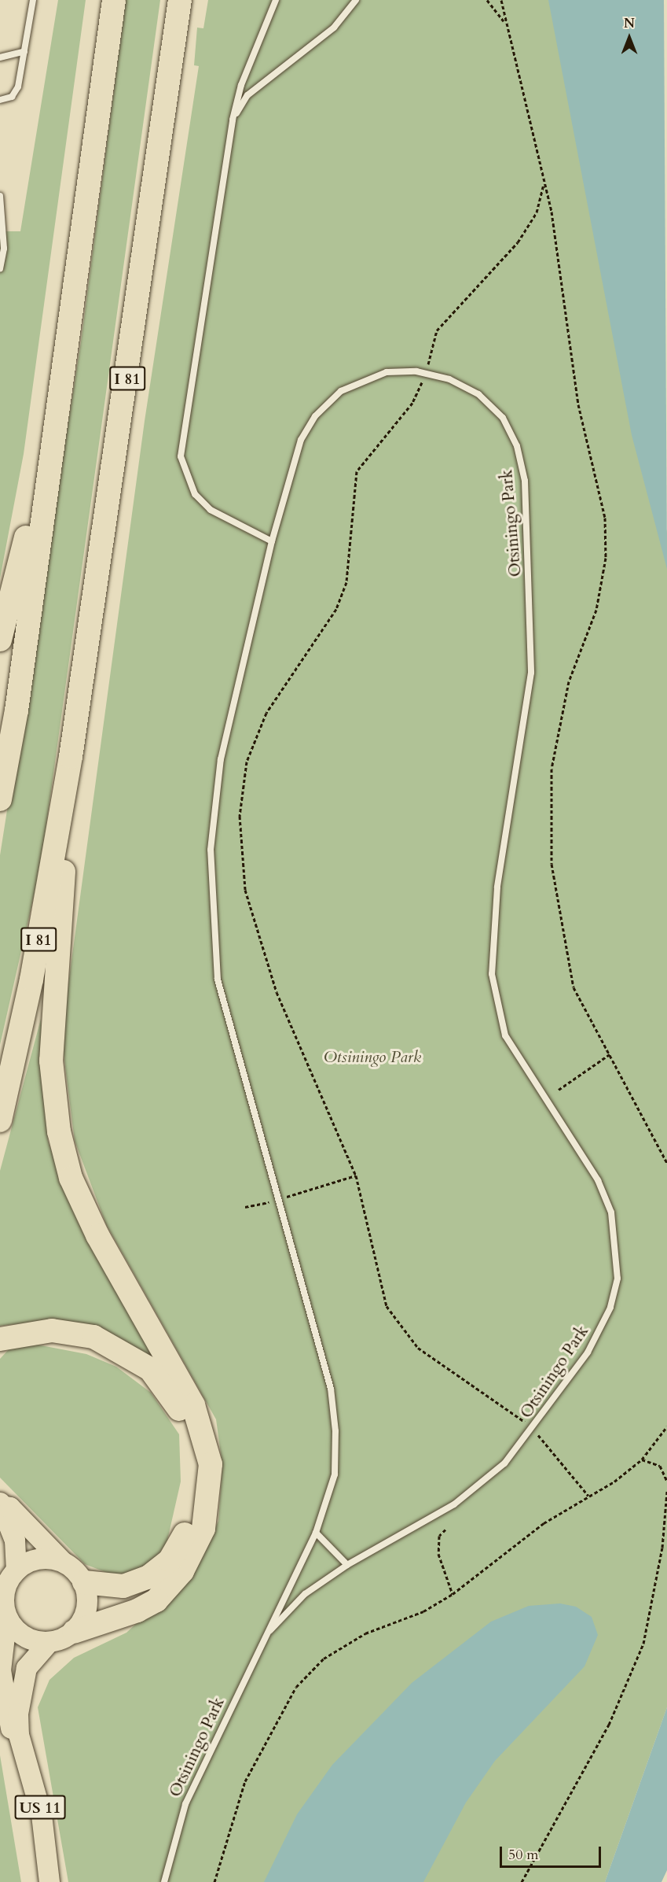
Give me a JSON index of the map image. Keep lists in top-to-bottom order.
{
  "streets": {
    "highway": ["I 81"],
    "main road": ["US 11"],
    "lane": ["Otsiningo Park"]
  },
  "parks": ["Otsiningo Park"],
  "scale_bar": "50 m",
  "north": "top"
}
